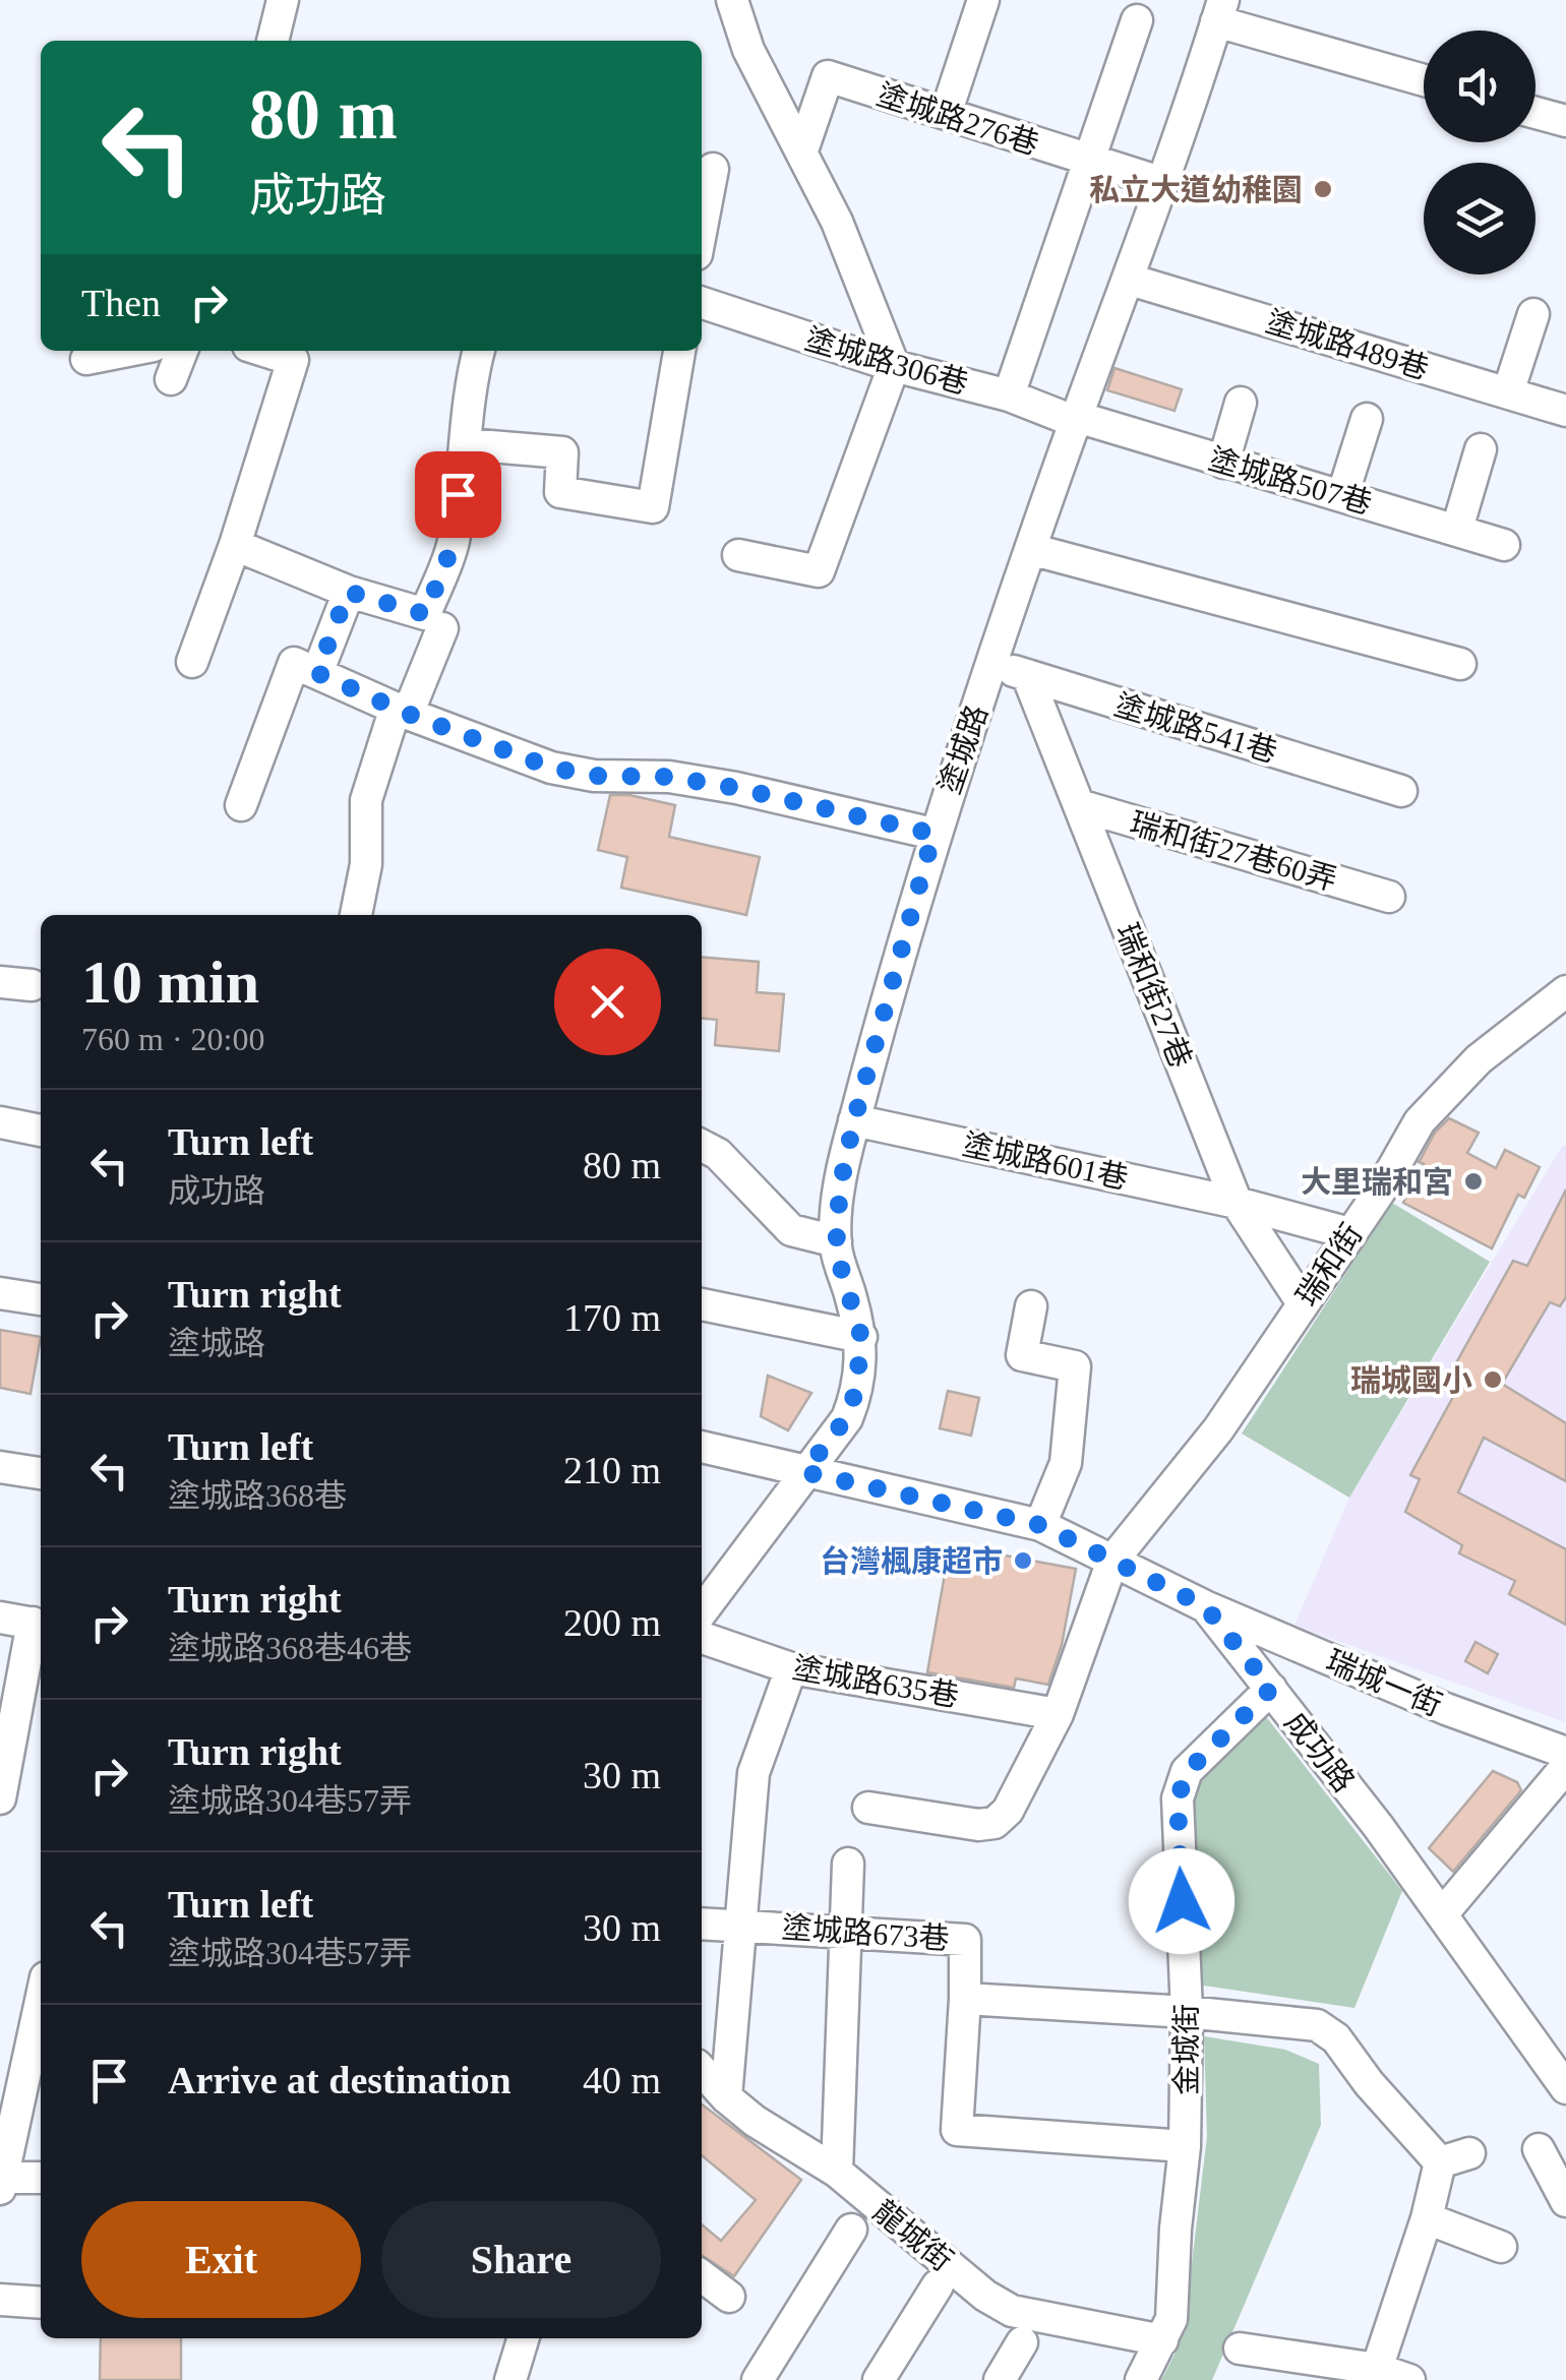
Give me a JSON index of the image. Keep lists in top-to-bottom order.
{
  "streets": {
    "street": [
      "塗城路276巷",
      "塗城路489巷",
      "塗城路306巷",
      "塗城路507巷",
      "塗城路541巷",
      "塗城路",
      "瑞和街27巷60弄",
      "瑞和街27巷",
      "塗城路601巷",
      "瑞和街",
      "塗城路635巷",
      "瑞城一街",
      "成功路",
      "塗城路673巷",
      "金城街",
      "龍城街"
    ]
  },
  "crossings": [
    ["塗城路276巷", "塗城路"],
    ["塗城路489巷", "塗城路"],
    ["塗城路306巷", "塗城路507巷"],
    ["塗城路306巷", "塗城路"],
    ["塗城路507巷", "塗城路"],
    ["塗城路541巷", "塗城路"],
    ["塗城路541巷", "瑞和街27巷"],
    ["塗城路", "塗城路601巷"],
    ["塗城路", "成功路"],
    ["瑞和街27巷60弄", "瑞和街27巷"],
    ["瑞和街27巷", "塗城路601巷"],
    ["瑞和街27巷", "瑞和街"],
    ["塗城路601巷", "瑞和街"],
    ["瑞和街", "塗城路635巷"],
    ["瑞和街", "成功路"],
    ["瑞城一街", "成功路"],
    ["成功路", "金城街"],
    ["塗城路673巷", "金城街"],
    ["金城街", "龍城街"]
  ],
  "places": [
    "私立大道幼稚園",
    "大里瑞和宮",
    "瑞城國小",
    "台灣楓康超市"
  ],
  "page": {
    "turn": ["80 m", "成功路"],
    "then": "Then",
    "heading": ["10 min", "760 m · 20:00"],
    "list": [
      {
        "name": "Turn left",
        "note": "成功路",
        "value": "80 m"
      },
      {
        "name": "Turn right",
        "note": "塗城路",
        "value": "170 m"
      },
      {
        "name": "Turn left",
        "note": "塗城路368巷",
        "value": "210 m"
      },
      {
        "name": "Turn right",
        "note": "塗城路368巷46巷",
        "value": "200 m"
      },
      {
        "name": "Turn right",
        "note": "塗城路304巷57弄",
        "value": "30 m"
      },
      {
        "name": "Turn left",
        "note": "塗城路304巷57弄",
        "value": "30 m"
      },
      {
        "name": "Arrive at destination",
        "value": "40 m"
      }
    ],
    "buttons": ["Exit", "Share"]
  }
}
